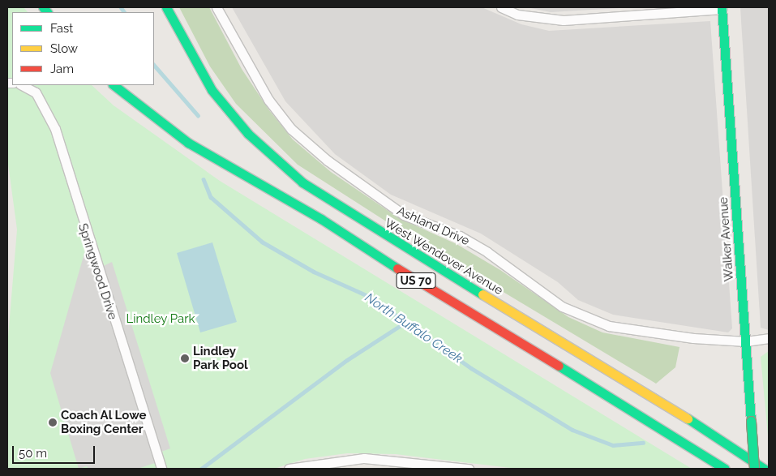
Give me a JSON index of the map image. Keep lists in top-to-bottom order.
{
  "streets": {
    "main road": ["Walker Avenue", "West Wendover Avenue", "US 70"],
    "street": ["Ashland Drive", "Springwood Drive"]
  },
  "crossings": [
    ["Ashland Drive", "Walker Avenue"]
  ],
  "water": ["North Buffalo Creek"],
  "parks": ["Lindley Park"],
  "places": ["Lindley Park Pool", "Coach Al Lowe Boxing Center"],
  "legend": ["Fast", "Slow", "Jam"],
  "scale_bar": "50 m"
}
